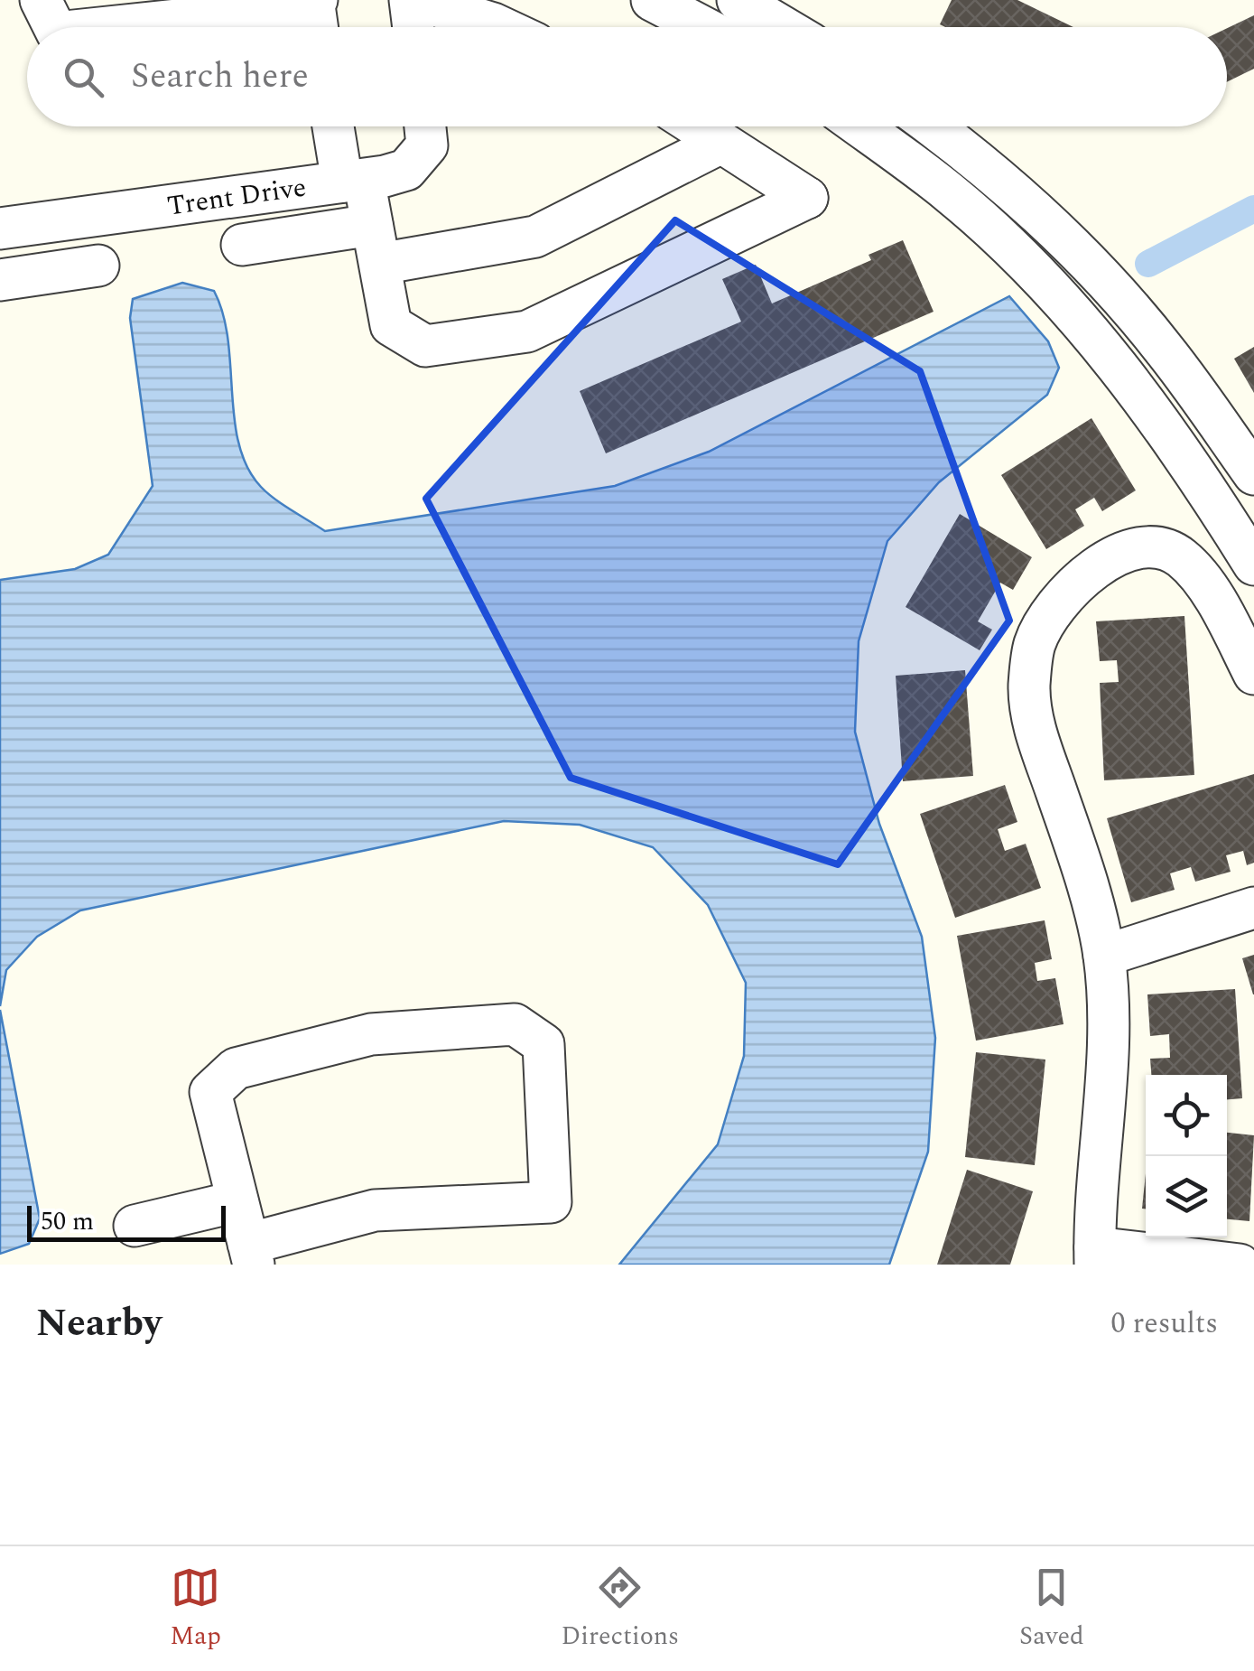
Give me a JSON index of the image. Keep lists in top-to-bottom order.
{
  "streets": {
    "street": ["Trent Drive"]
  },
  "scale_bar": "50 m",
  "page": {
    "search": "Search here",
    "scale": "50 m",
    "heading": ["Nearby", "0 results"],
    "nav": ["Map", "Directions", "Saved"]
  }
}
